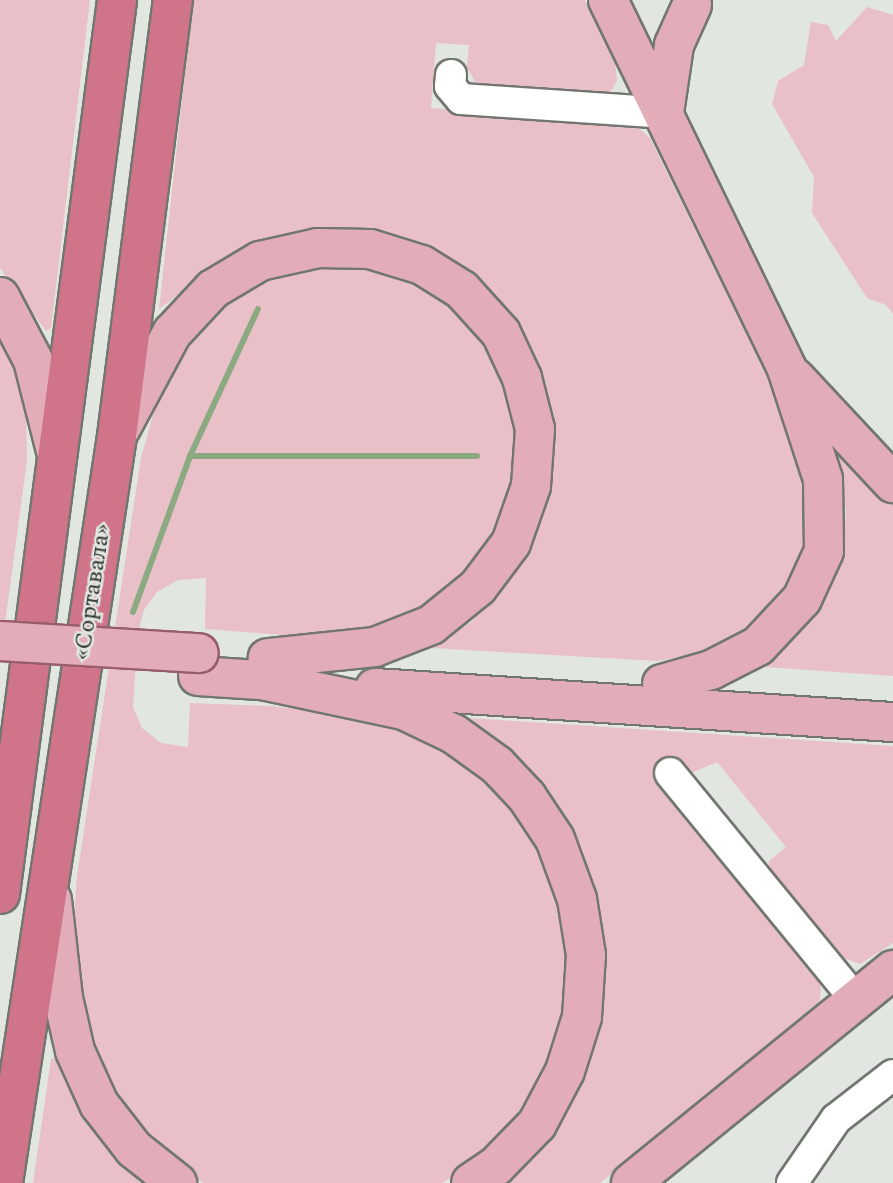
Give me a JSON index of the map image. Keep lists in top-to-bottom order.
{
  "streets": {
    "highway": ["«Сортавала»"]
  }
}
